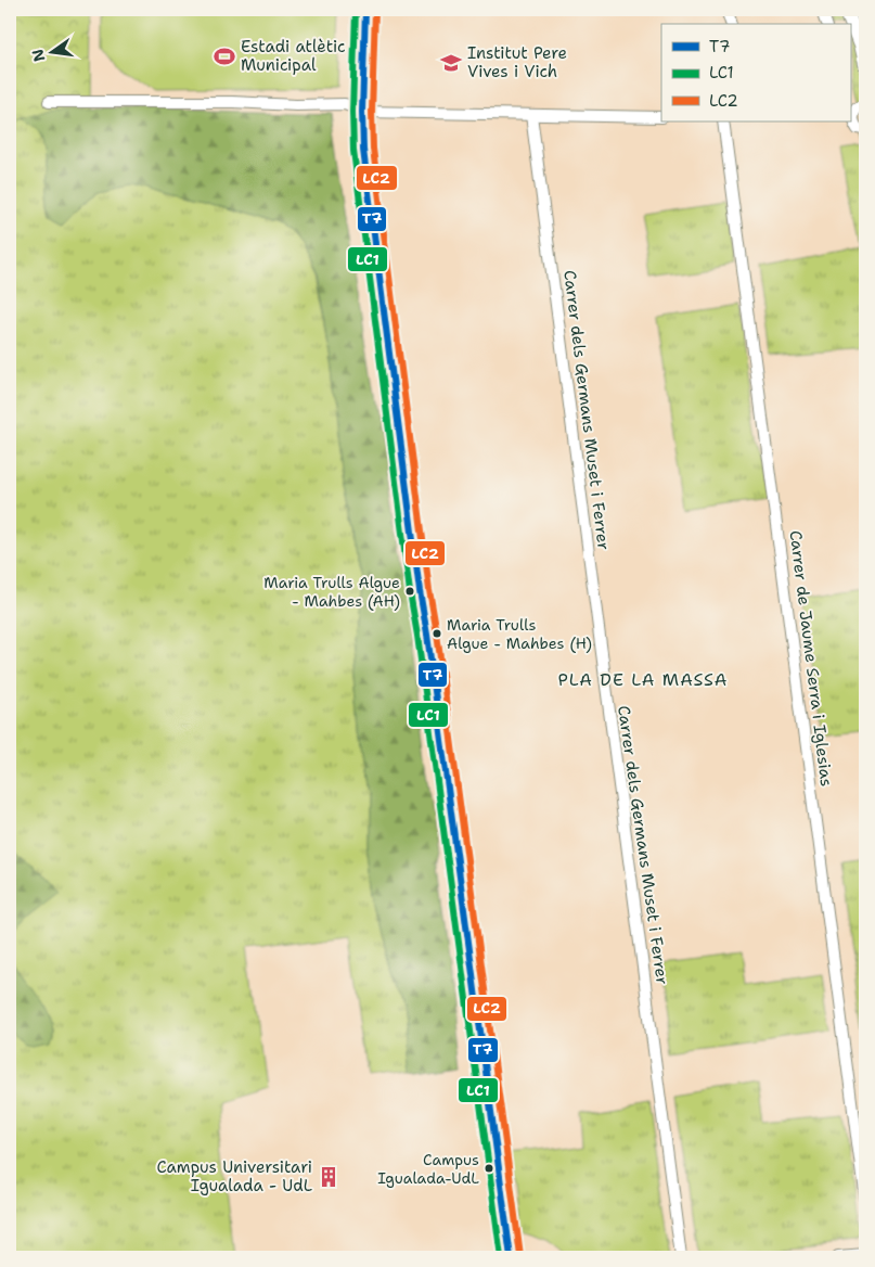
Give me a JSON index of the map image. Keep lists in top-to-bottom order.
{
  "streets": {
    "street": ["Carrer dels Germans Muset i Ferrer", "Carrer de Jaume Serra i Iglesias"]
  },
  "districts": ["PLA DE LA MASSA"],
  "places": {
    "sports": ["Estadi atlètic Municipal"],
    "school or university": ["Institut Pere Vives i Vich"],
    "other": ["Maria Trulls Algue - Mahbes (AH)", "Maria Trulls Algue - Mahbes (H)", "Campus Igualada-UdL"],
    "building": ["Campus Universitari Igualada - UdL"]
  },
  "lines": ["transit line T7", "transit line LC1", "transit line LC2"],
  "legend": ["T7", "LC1", "LC2"],
  "north": "left"
}
